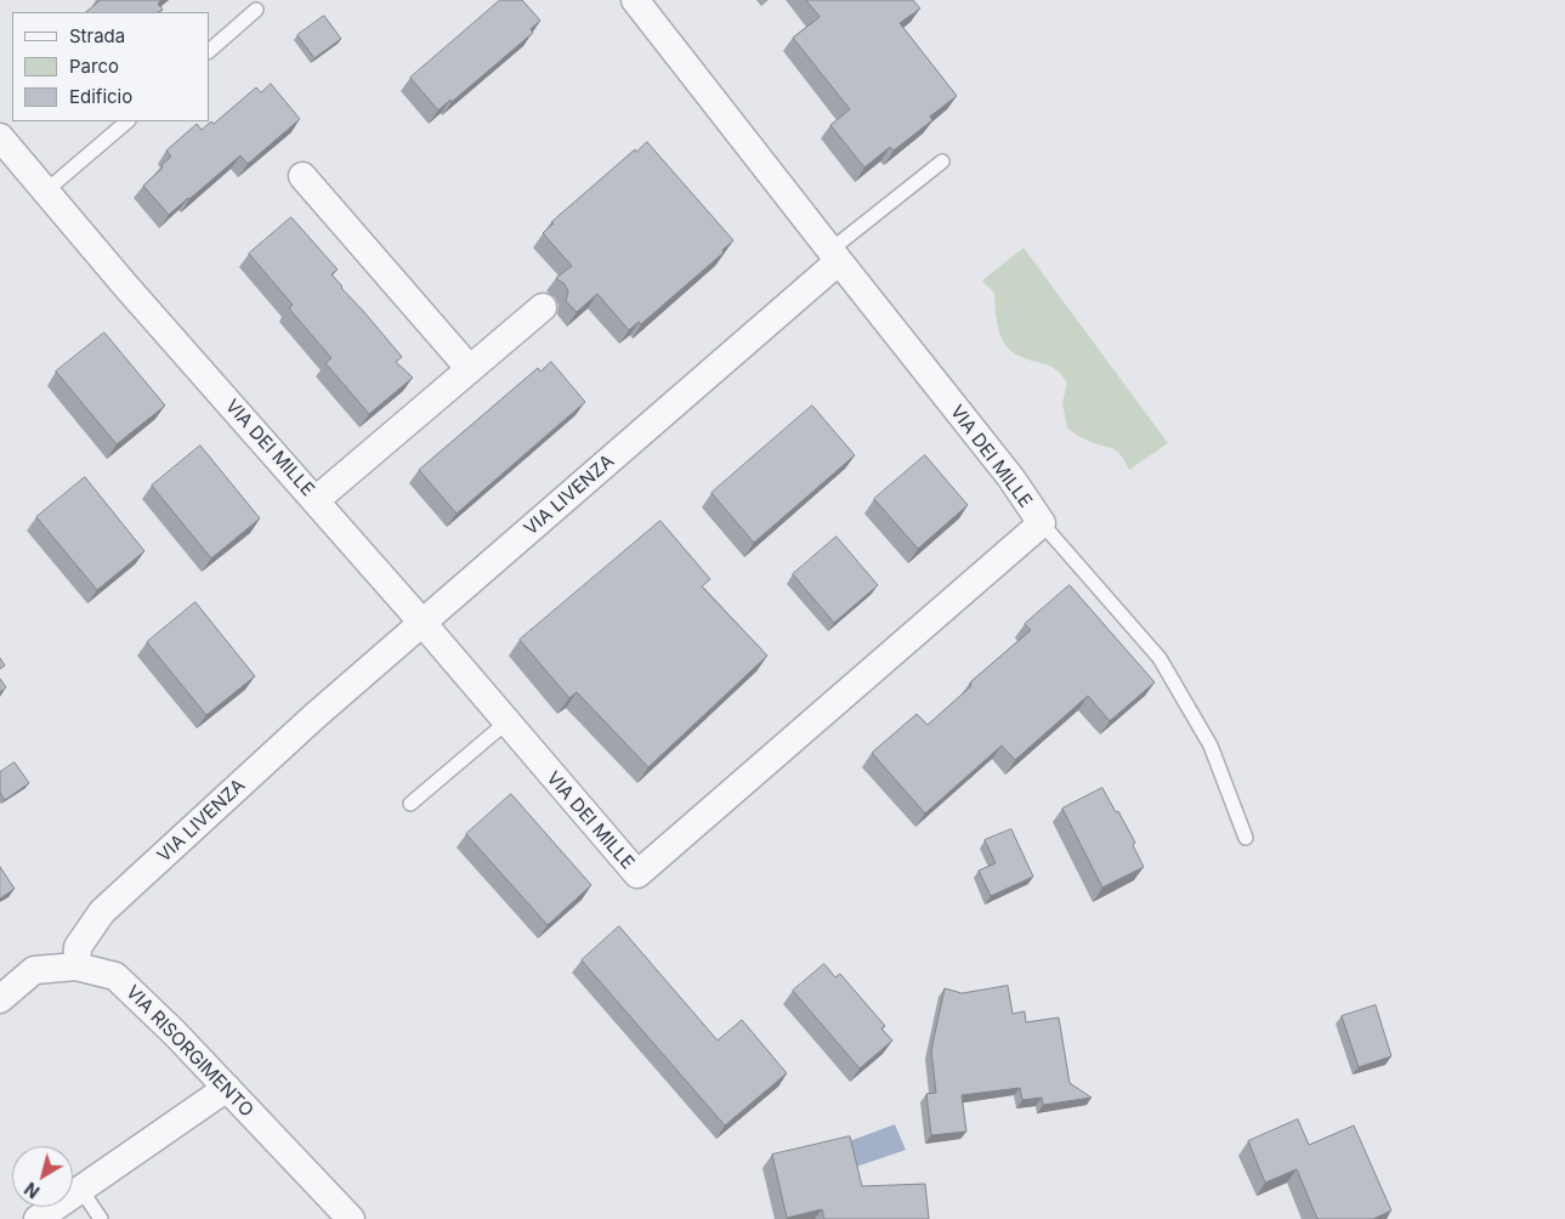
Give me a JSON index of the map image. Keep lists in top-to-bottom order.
{
  "streets": {
    "street": ["VIA DEI MILLE", "VIA LIVENZA", "VIA RISORGIMENTO"]
  },
  "crossings": [
    ["VIA DEI MILLE", "VIA LIVENZA"],
    ["VIA LIVENZA", "VIA RISORGIMENTO"]
  ],
  "legend": ["Strada", "Parco", "Edificio"],
  "north": "bottom left"
}
